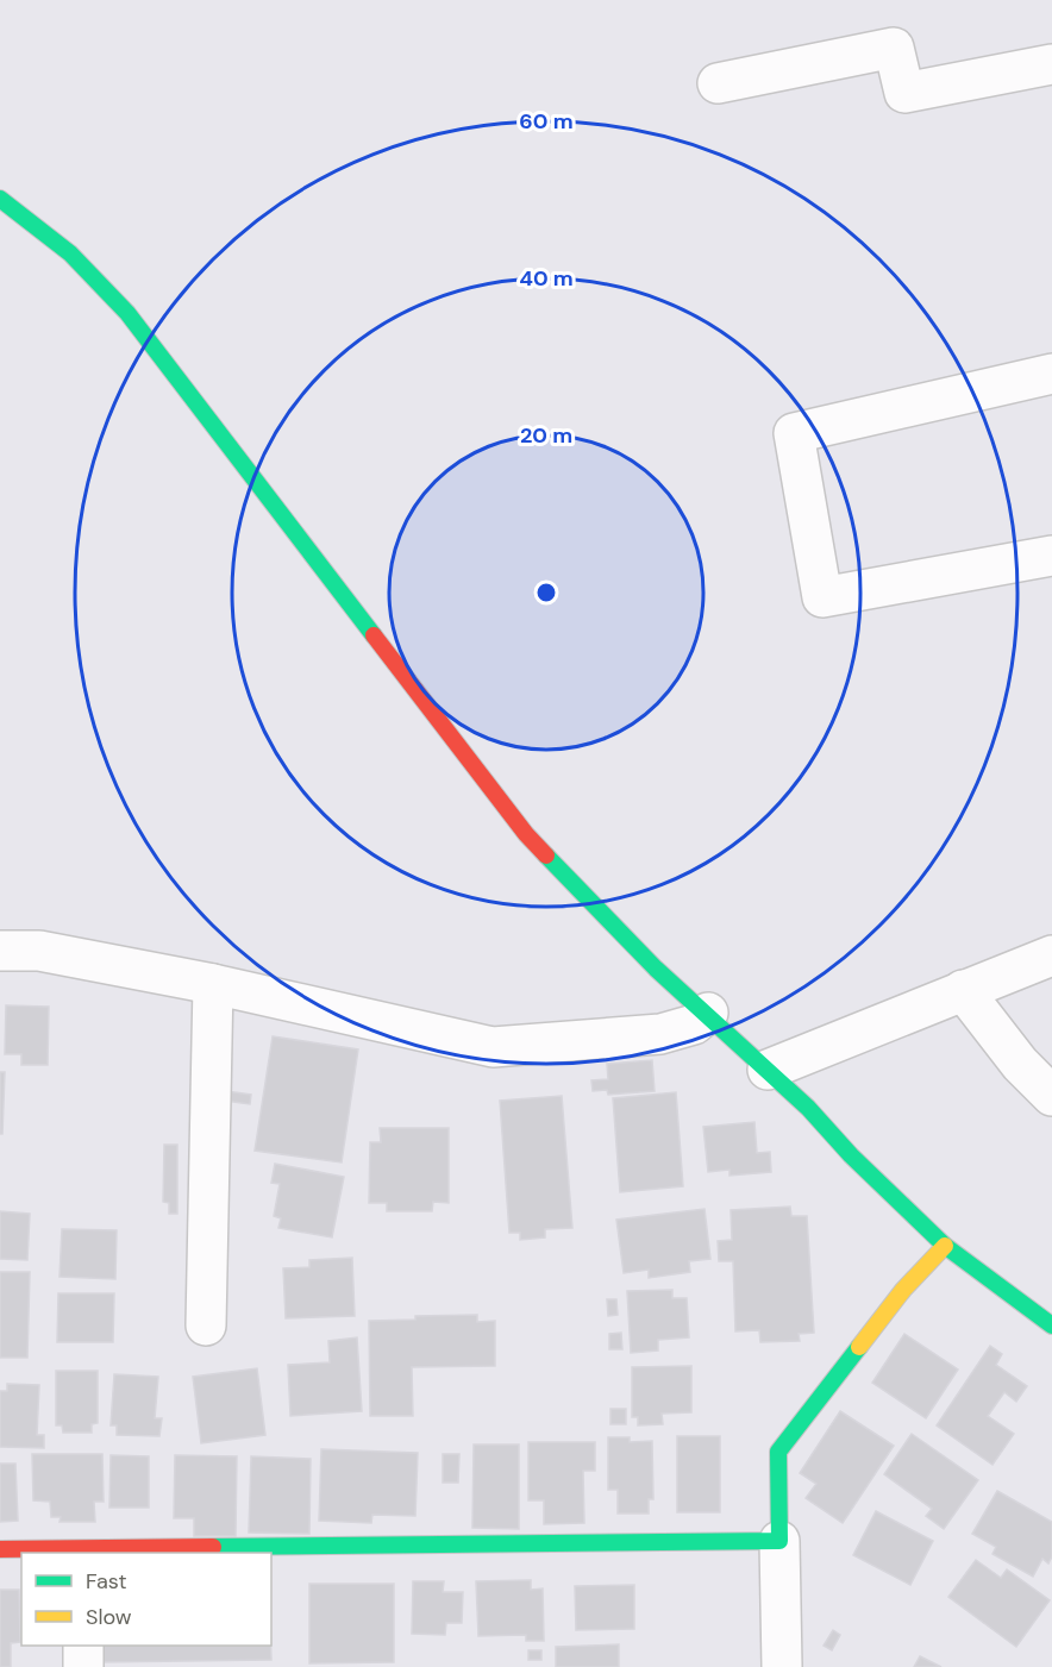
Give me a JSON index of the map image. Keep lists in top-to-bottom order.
{
  "legend": ["Fast", "Slow"],
  "rings": ["60 m", "40 m", "20 m"]
}
